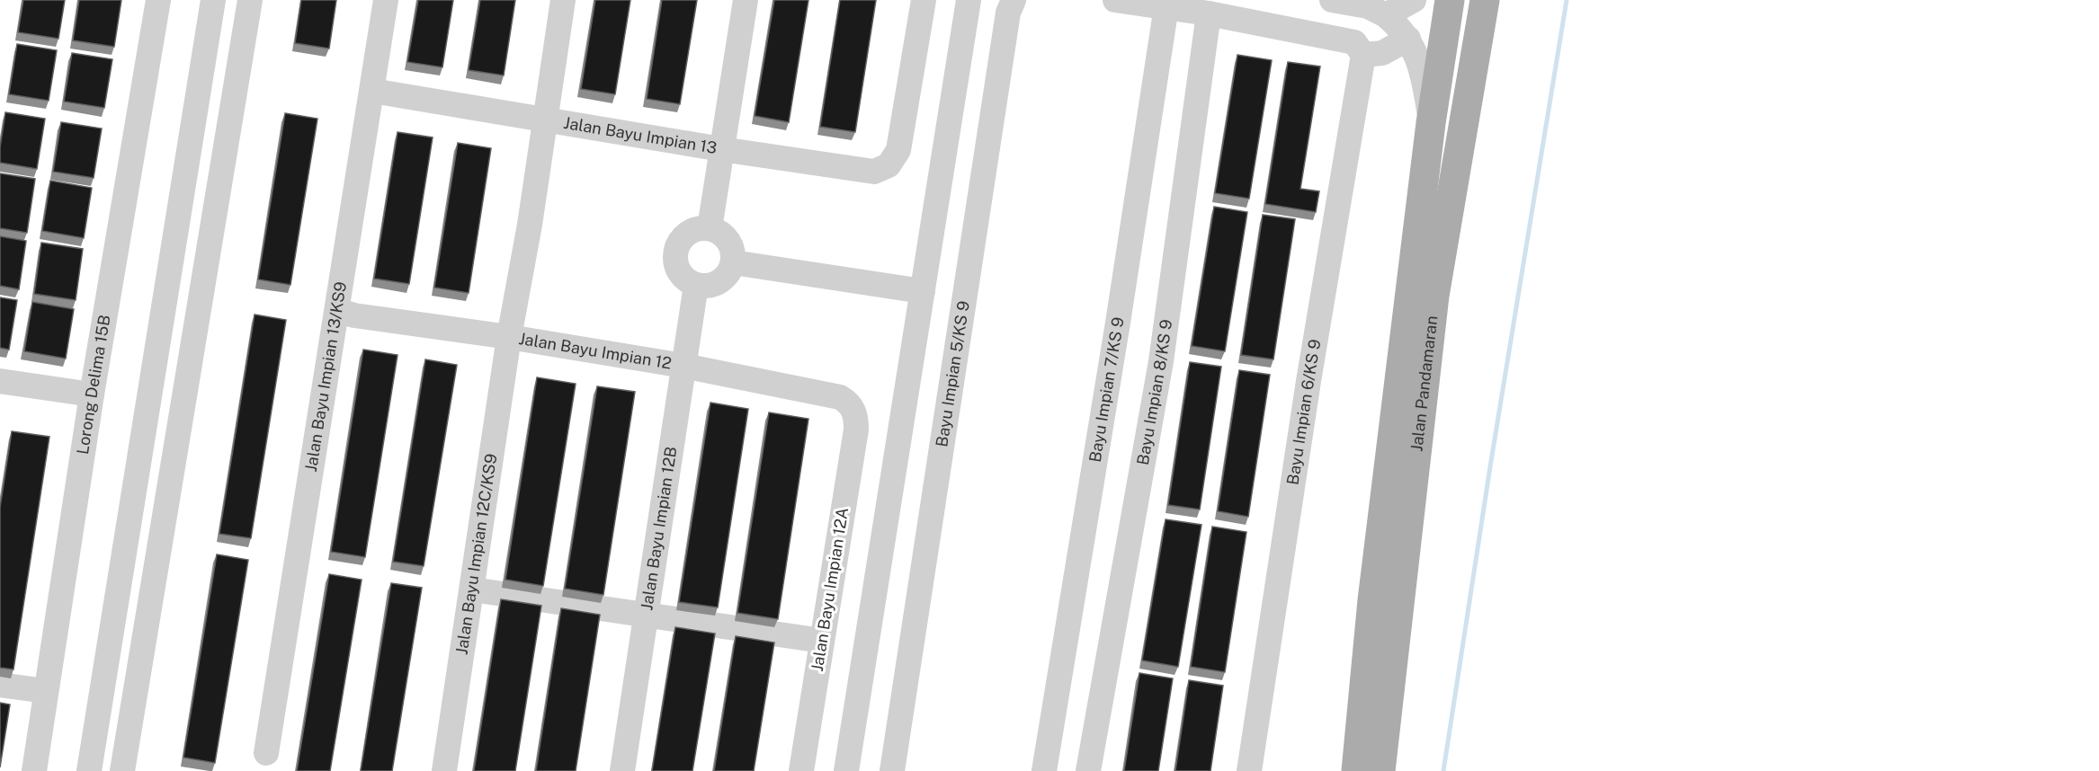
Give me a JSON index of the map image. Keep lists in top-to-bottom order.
{
  "streets": {
    "main road": ["Jalan Pandamaran"],
    "street": [
      "Jalan Bayu Impian 13",
      "Jalan Bayu Impian 12",
      "Bayu Impian 5/KS 9",
      "Jalan Bayu Impian 13/KS9",
      "Lorong Delima 15B",
      "Bayu Impian 7/KS 9",
      "Bayu Impian 8/KS 9",
      "Bayu Impian 6/KS 9",
      "Jalan Bayu Impian 12B",
      "Jalan Bayu Impian 12C/KS9",
      "Jalan Bayu Impian 12A"
    ]
  },
  "crossings": [
    ["Jalan Bayu Impian 13", "Jalan Bayu Impian 13/KS9"],
    ["Jalan Bayu Impian 13", "Jalan Bayu Impian 12C/KS9"],
    ["Jalan Bayu Impian 12", "Jalan Bayu Impian 13/KS9"],
    ["Jalan Bayu Impian 12", "Jalan Bayu Impian 12B"],
    ["Jalan Bayu Impian 12", "Jalan Bayu Impian 12C/KS9"],
    ["Jalan Bayu Impian 12", "Jalan Bayu Impian 12A"]
  ]
}
